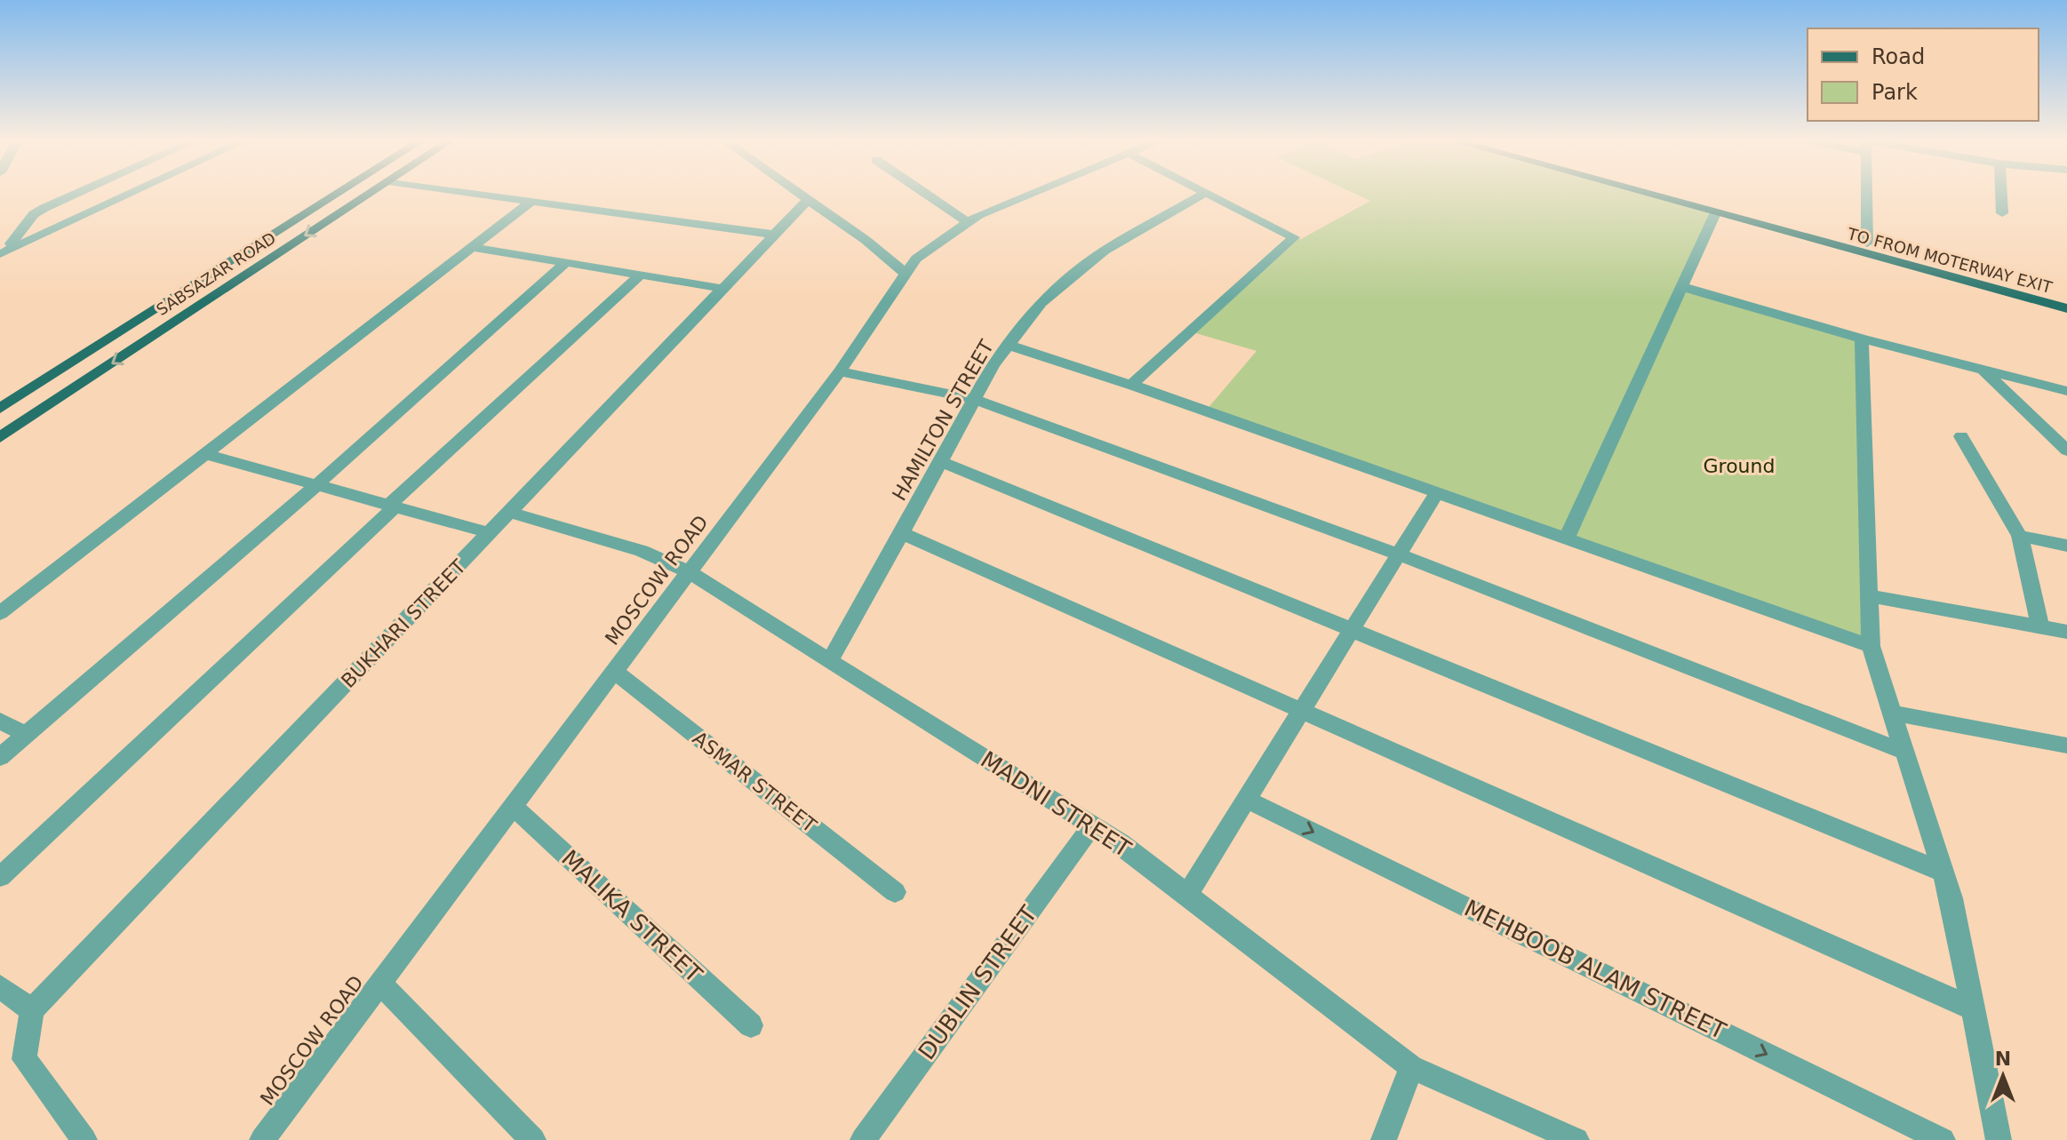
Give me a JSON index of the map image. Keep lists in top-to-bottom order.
{
  "streets": {
    "main road": ["TO FROM MOTERWAY EXIT", "SABSAZAR ROAD"],
    "street": [
      "HAMILTON STREET",
      "MOSCOW ROAD",
      "BUKHARI STREET",
      "ASMAR STREET",
      "MADNI STREET",
      "MALIKA STREET",
      "MEHBOOB ALAM STREET",
      "DUBLIN STREET"
    ]
  },
  "crossings": [
    ["HAMILTON STREET", "MADNI STREET"],
    ["MOSCOW ROAD", "ASMAR STREET"],
    ["MOSCOW ROAD", "MADNI STREET"],
    ["MOSCOW ROAD", "MALIKA STREET"],
    ["BUKHARI STREET", "MADNI STREET"],
    ["MADNI STREET", "DUBLIN STREET"]
  ],
  "parks": ["Ground"],
  "legend": ["Road", "Park"],
  "north": "top"
}
